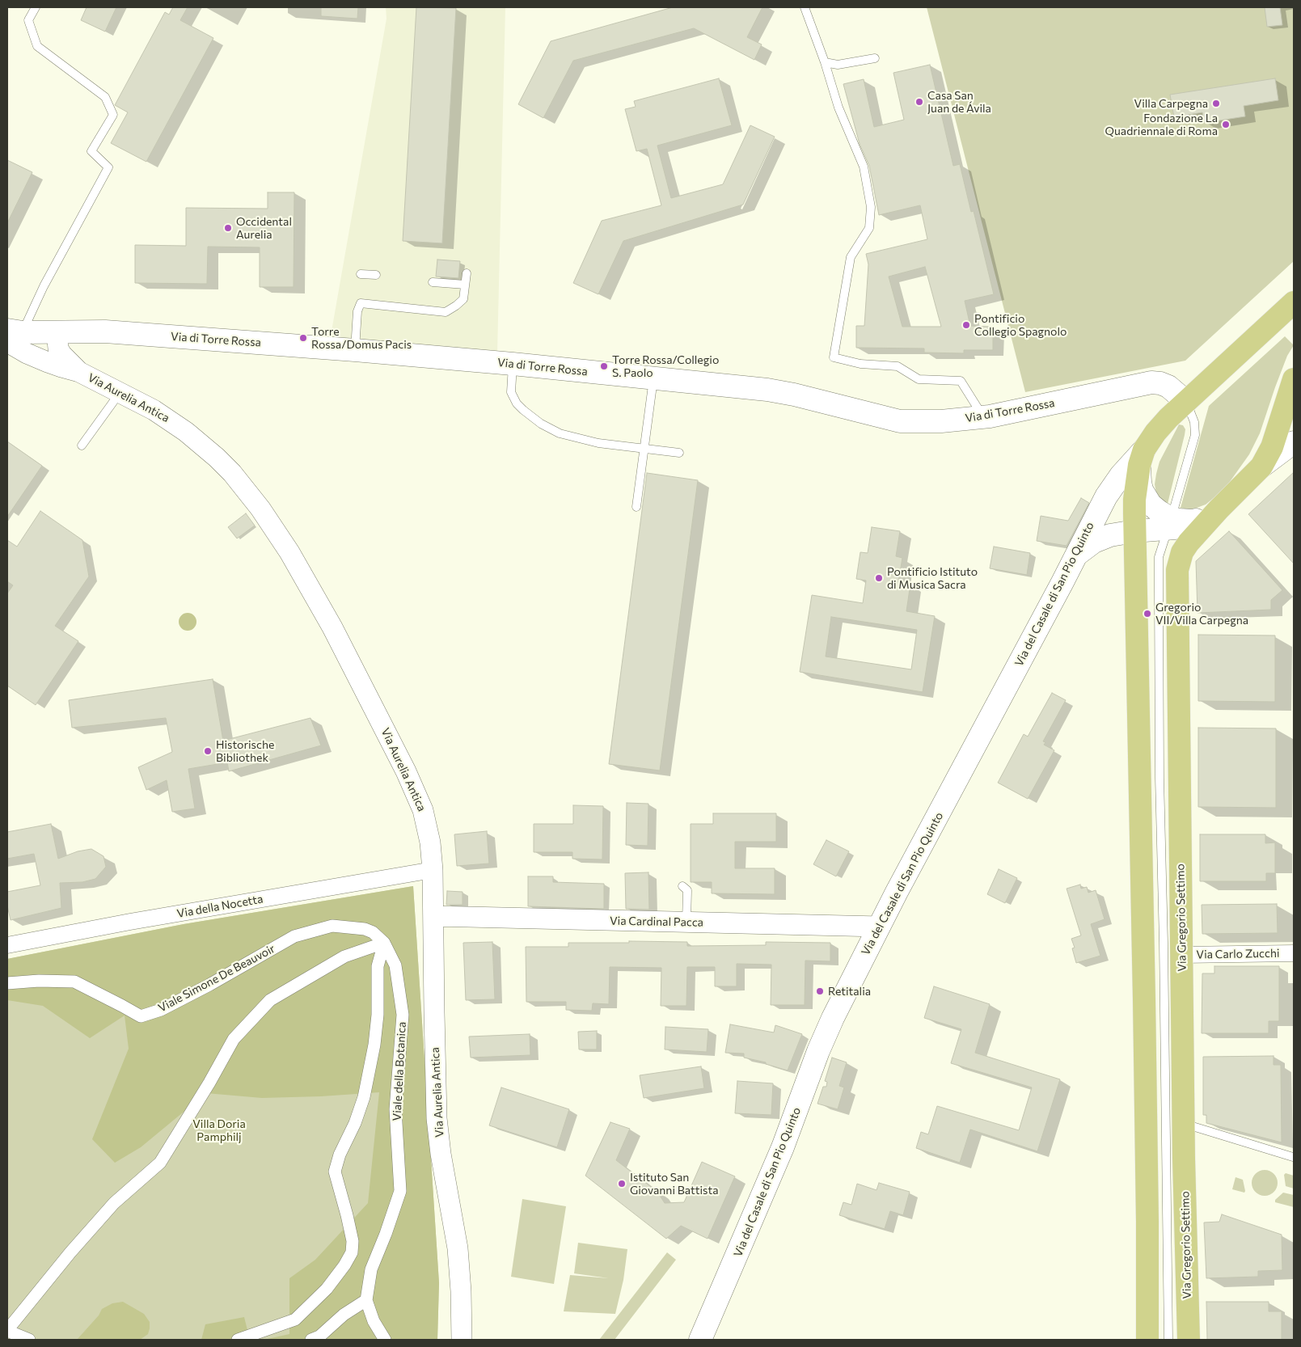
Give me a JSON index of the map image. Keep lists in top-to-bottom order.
{
  "streets": {
    "main road": ["Via di Torre Rossa", "Via del Casale di San Pio Quinto", "Via Gregorio Settimo"],
    "street": [
      "Via Aurelia Antica",
      "Via della Nocetta",
      "Via Cardinal Pacca",
      "Via Carlo Zucchi",
      "Viale Simone De Beauvoir",
      "Viale della Botanica"
    ]
  },
  "crossings": [
    ["Via di Torre Rossa", "Via Aurelia Antica"],
    ["Via di Torre Rossa", "Via Gregorio Settimo"],
    ["Via Aurelia Antica", "Via della Nocetta"],
    ["Via Aurelia Antica", "Via Cardinal Pacca"],
    ["Via del Casale di San Pio Quinto", "Via Cardinal Pacca"],
    ["Via Gregorio Settimo", "Via Carlo Zucchi"],
    ["Viale Simone De Beauvoir", "Viale della Botanica"]
  ],
  "parks": ["Villa Doria Pamphilj"],
  "places": [
    "Casa San Juan de Ávila",
    "Villa Carpegna",
    "Fondazione La Quadriennale di Roma",
    "Occidental Aurelia",
    "Pontificio Collegio Spagnolo",
    "Torre Rossa/Domus Pacis",
    "Torre Rossa/Collegio S. Paolo",
    "Pontificio Istituto di Musica Sacra",
    "Gregorio VII/Villa Carpegna",
    "Historische Bibliothek",
    "Retitalia",
    "Istituto San Giovanni Battista"
  ]
}
